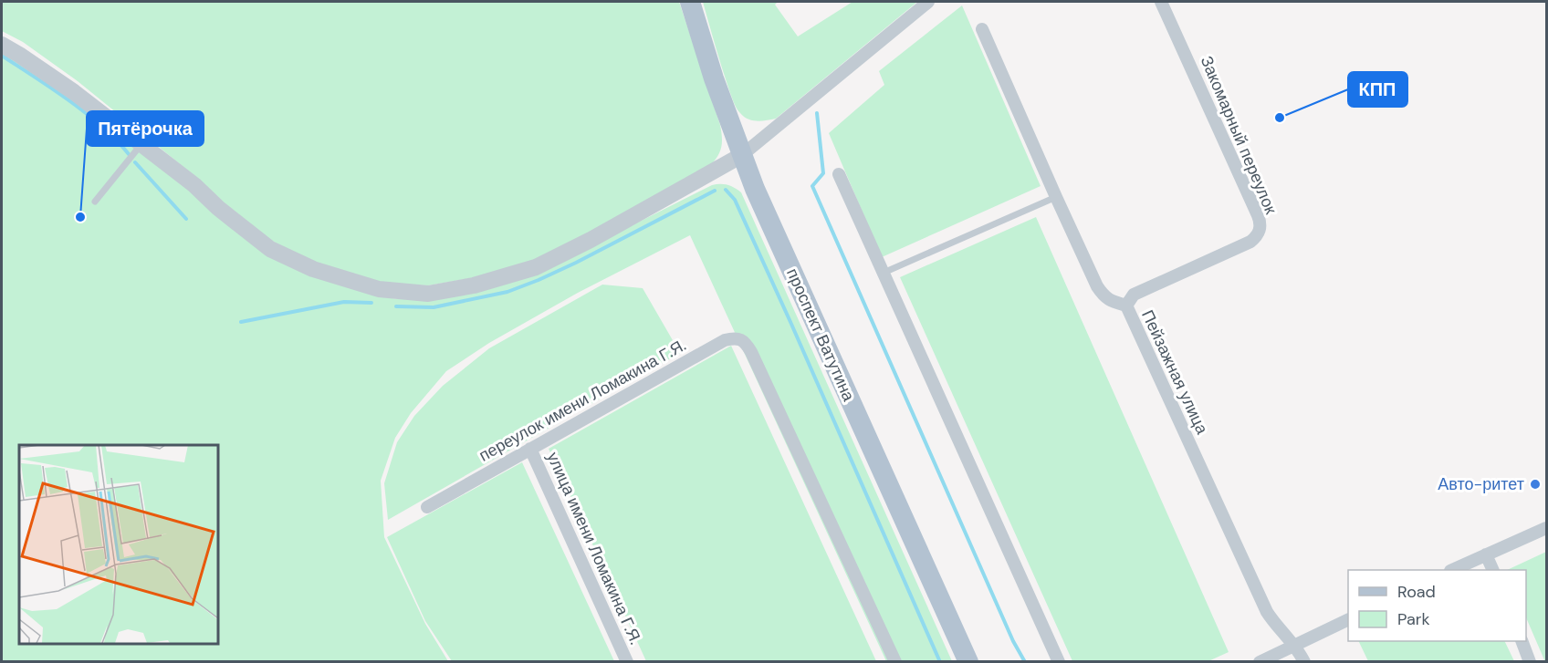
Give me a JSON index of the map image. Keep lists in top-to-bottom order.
{
  "streets": {
    "main road": ["проспект Ватутина"],
    "street": [
      "Закомарный переулок",
      "Пейзажная улица",
      "переулок имени Ломакина Г.Я.",
      "улица имени Ломакина Г.Я."
    ]
  },
  "crossings": [
    ["Закомарный переулок", "Пейзажная улица"],
    ["переулок имени Ломакина Г.Я.", "улица имени Ломакина Г.Я."]
  ],
  "places": ["КПП", "Пятёрочка", "Авто-ритет"],
  "legend": ["Road", "Park"]
}
